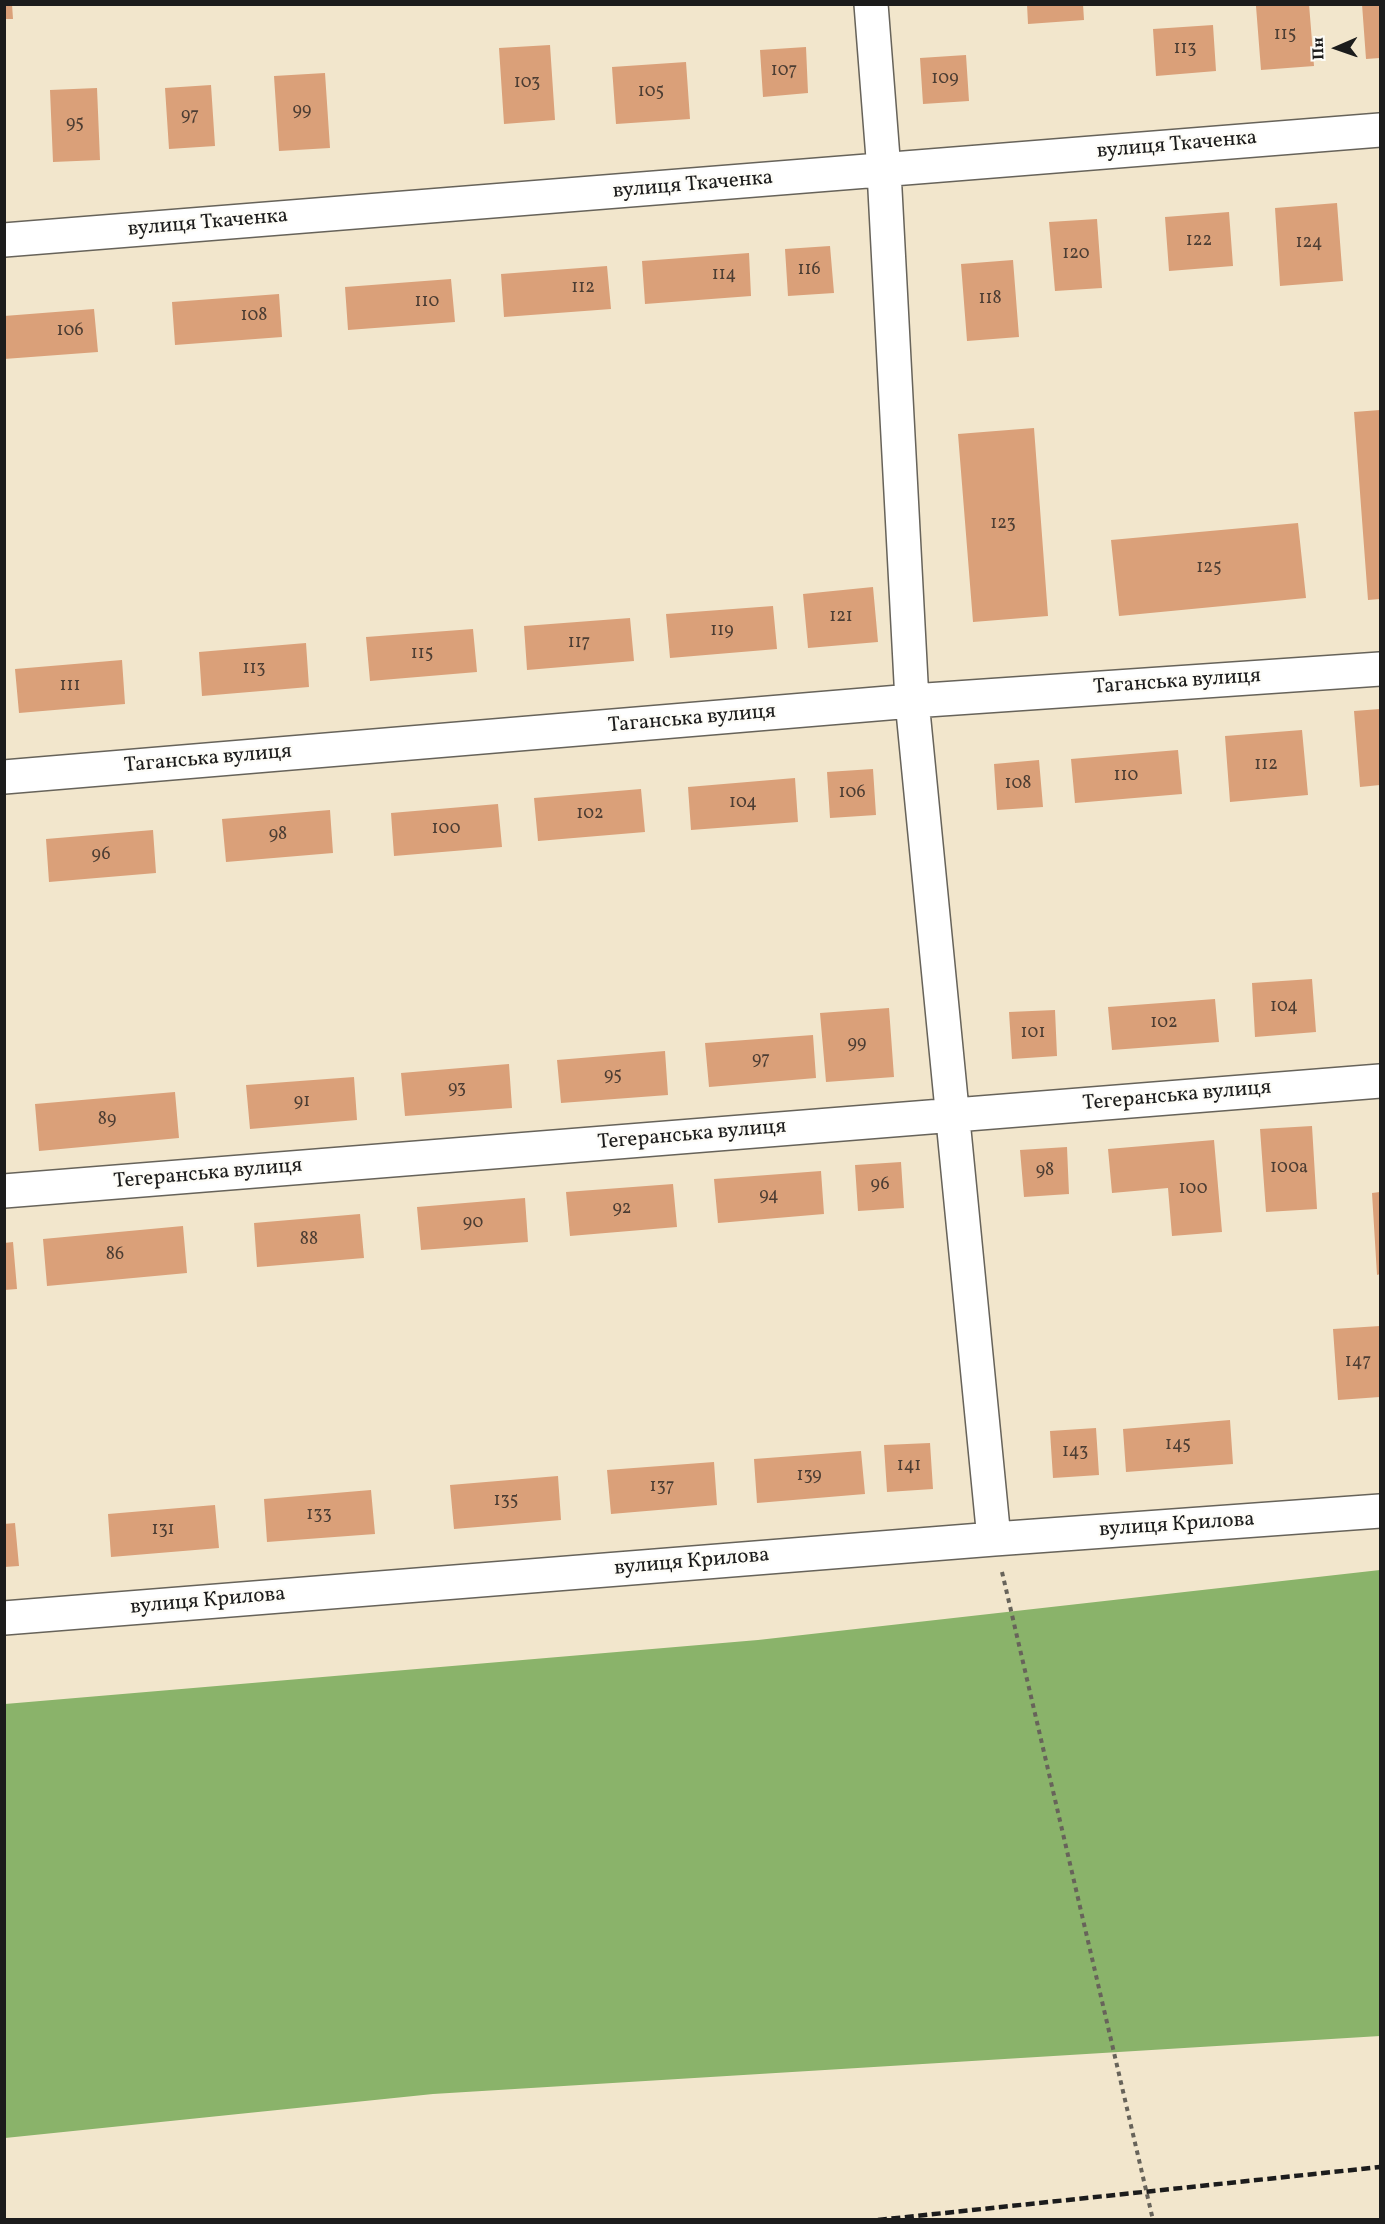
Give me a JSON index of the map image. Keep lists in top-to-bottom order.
{
  "streets": {
    "street": [
      "вулиця Ткаченка",
      "Таганська вулиця",
      "Тегеранська вулиця",
      "вулиця Крилова"
    ]
  },
  "house_numbers": [
    "115",
    "113",
    "107",
    "109",
    "103",
    "105",
    "99",
    "97",
    "95",
    "122",
    "124",
    "120",
    "116",
    "114",
    "112",
    "118",
    "110",
    "108",
    "106",
    "123",
    "125",
    "121",
    "119",
    "117",
    "115",
    "113",
    "111",
    "112",
    "110",
    "108",
    "106",
    "104",
    "102",
    "100",
    "98",
    "96",
    "104",
    "102",
    "101",
    "99",
    "97",
    "95",
    "93",
    "91",
    "89",
    "100а",
    "98",
    "96",
    "100",
    "94",
    "92",
    "90",
    "88",
    "86",
    "147",
    "145",
    "143",
    "141",
    "139",
    "137",
    "135",
    "133",
    "131"
  ],
  "north": "left"
}
